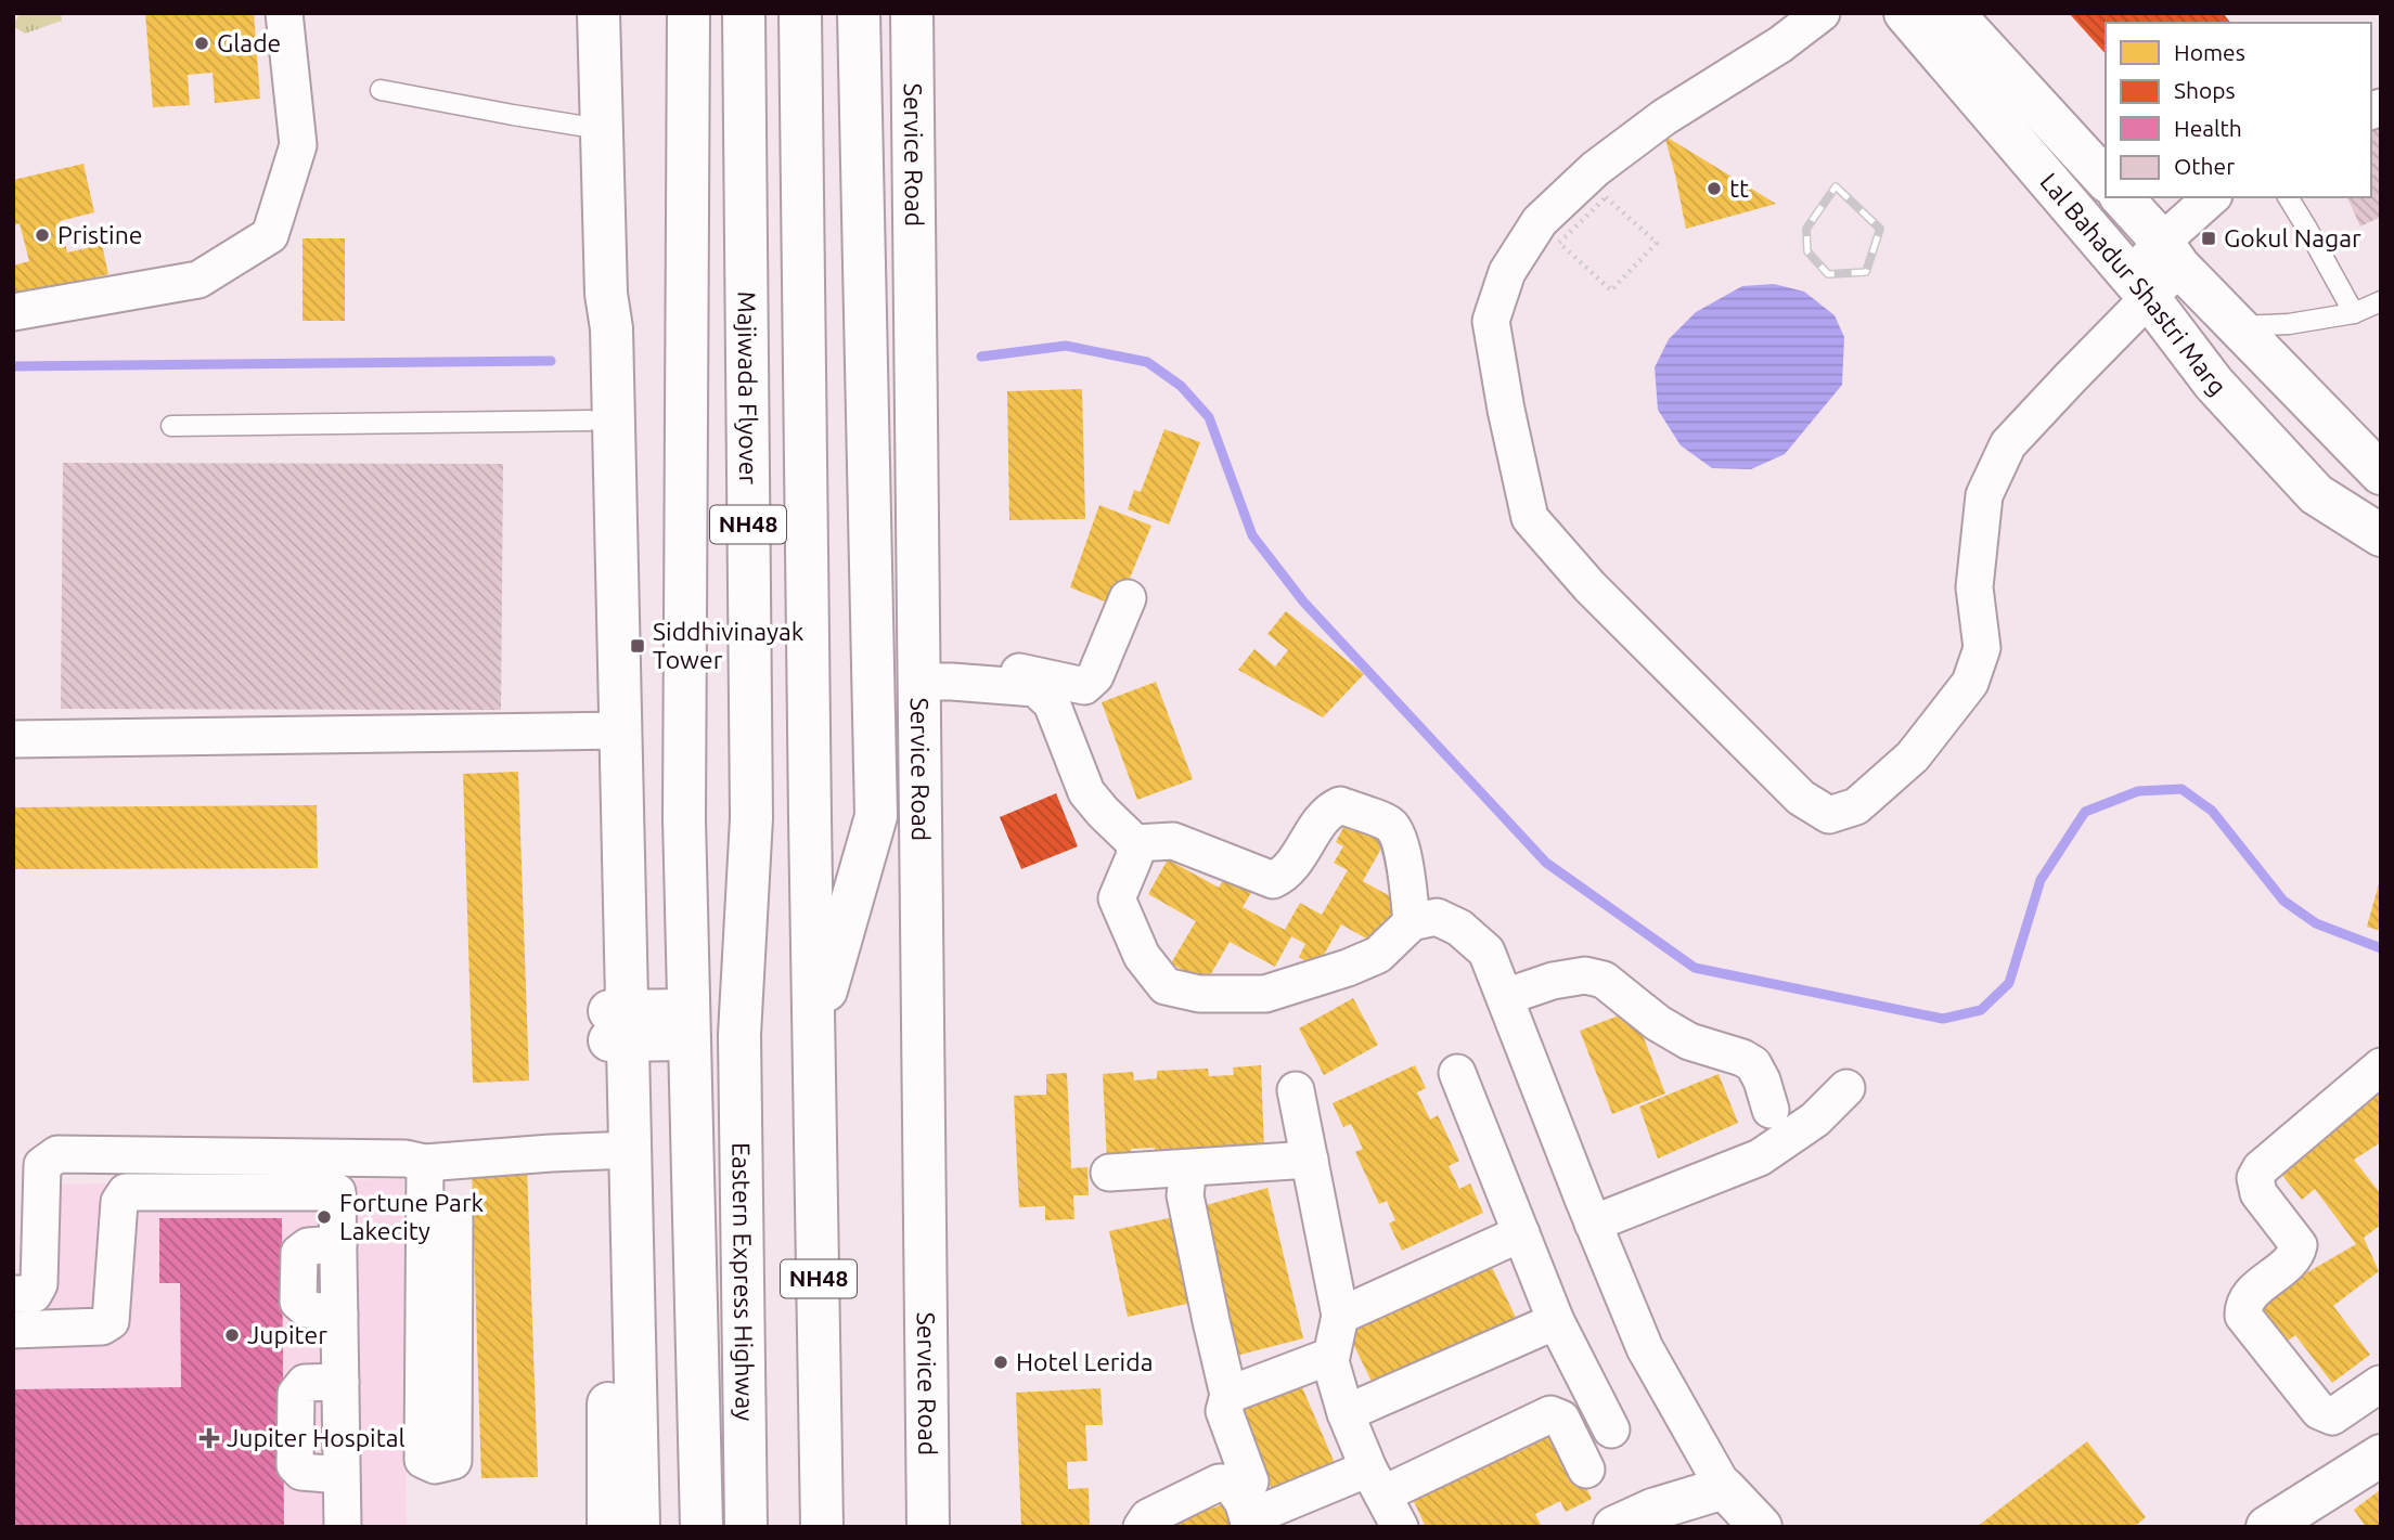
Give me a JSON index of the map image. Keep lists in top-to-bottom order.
{
  "streets": {
    "main road": [
      "Service Road",
      "Lal Bahadur Shastri Marg",
      "Majiwada Flyover",
      "NH48",
      "Eastern Express Highway"
    ]
  },
  "crossings": [
    ["Majiwada Flyover", "Eastern Express Highway"]
  ],
  "places": {
    "other": [
      "Glade",
      "tt",
      "Pristine",
      "Fortune Park Lakecity",
      "Jupiter",
      "Hotel Lerida"
    ],
    "transit": ["Gokul Nagar", "Siddhivinayak Tower"],
    "health": ["Jupiter Hospital"]
  },
  "legend": [
    "Homes",
    "Shops",
    "Health",
    "Other"
  ]
}
